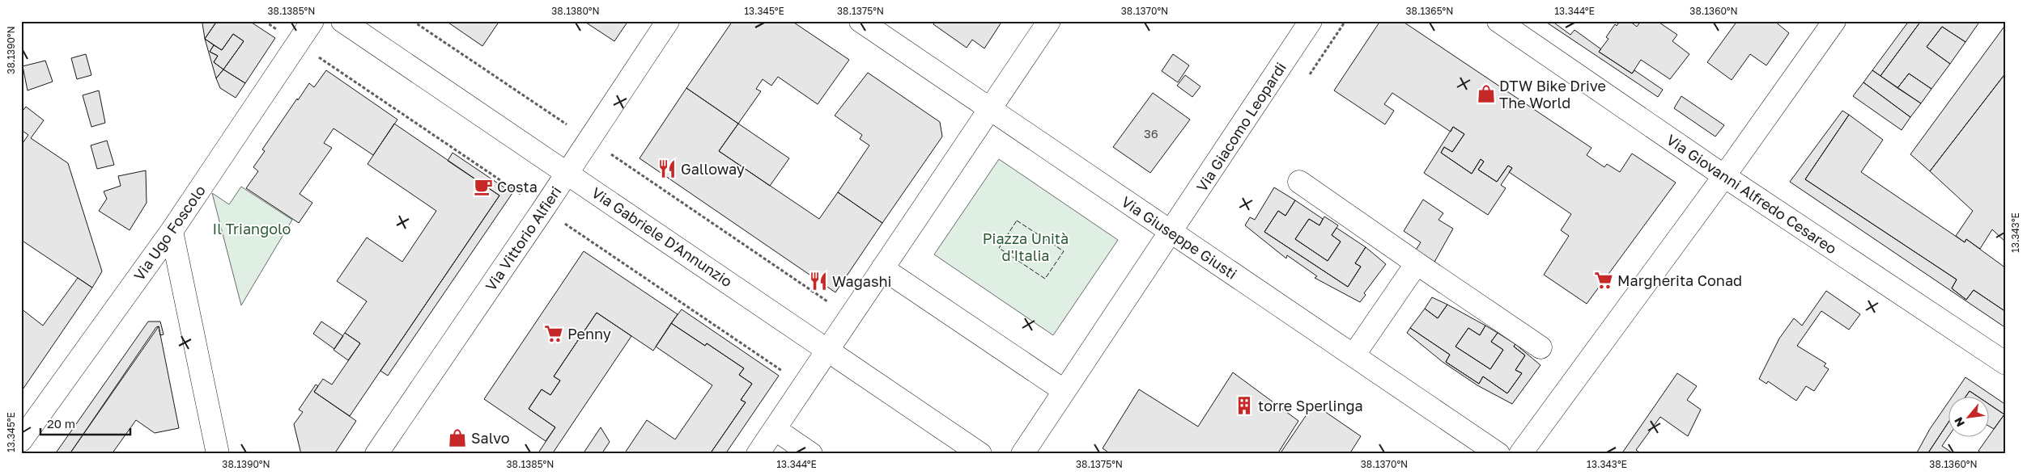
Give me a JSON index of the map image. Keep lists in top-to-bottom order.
{
  "streets": {
    "street": [
      "Via Giacomo Leopardi",
      "Via Giovanni Alfredo Cesareo",
      "Via Ugo Foscolo",
      "Via Gabriele D'Annunzio",
      "Via Giuseppe Giusti",
      "Via Vittorio Alfieri"
    ]
  },
  "crossings": [
    ["Via Giacomo Leopardi", "Via Giuseppe Giusti"],
    ["Via Gabriele D'Annunzio", "Via Vittorio Alfieri"]
  ],
  "parks": ["Il Triangolo", "Piazza Unità d'Italia"],
  "places": {
    "shop": ["DTW Bike Drive The World", "Salvo"],
    "restaurant": ["Galloway", "Wagashi"],
    "cafe": ["Costa"],
    "supermarket": ["Margherita Conad", "Penny"],
    "building": ["torre Sperlinga"]
  },
  "house_numbers": ["36"],
  "scale_bar": "20 m",
  "north": "bottom left",
  "coordinates": [
    "38.1385°N",
    "38.1380°N",
    "13.345°E",
    "38.1375°N",
    "38.1370°N",
    "38.1365°N",
    "13.344°E",
    "38.1360°N",
    "38.1390°N",
    "13.343°E"
  ]
}
